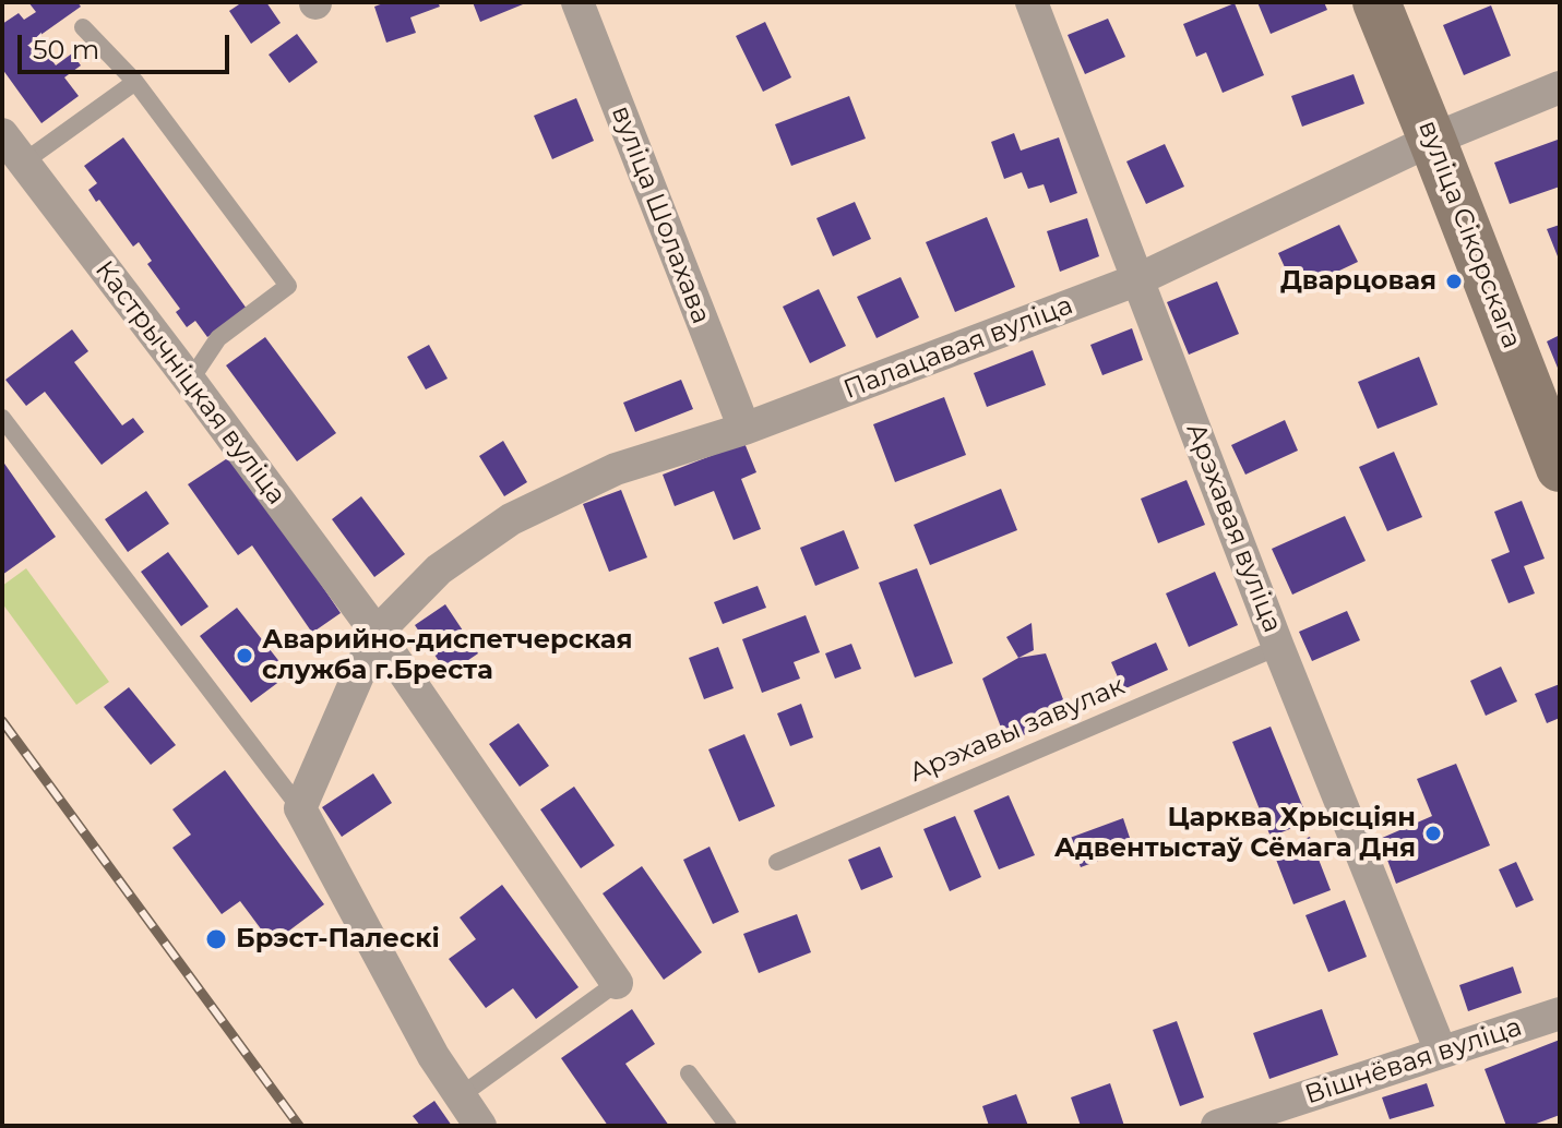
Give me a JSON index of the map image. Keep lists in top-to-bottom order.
{
  "streets": {
    "street": [
      "вуліца Шолахава",
      "вуліца Сікорскага",
      "Палацавая вуліца",
      "Кастрычніцкая вуліца",
      "Арэхавая вуліца",
      "Вішнёвая вуліца"
    ],
    "lane": ["Арэхавы завулак"]
  },
  "crossings": [
    ["вуліца Шолахава", "Палацавая вуліца"],
    ["вуліца Сікорскага", "Палацавая вуліца"],
    ["Палацавая вуліца", "Кастрычніцкая вуліца"],
    ["Палацавая вуліца", "Арэхавая вуліца"],
    ["Арэхавая вуліца", "Арэхавы завулак"],
    ["Арэхавая вуліца", "Вішнёвая вуліца"]
  ],
  "places": [
    "Дварцовая",
    "Аварийно-диспетчерская служба г.Бреста",
    "Царква Хрысціян Адвентыстаў Сёмага Дня",
    "Брэст-Палескі"
  ],
  "scale_bar": "50 m"
}
